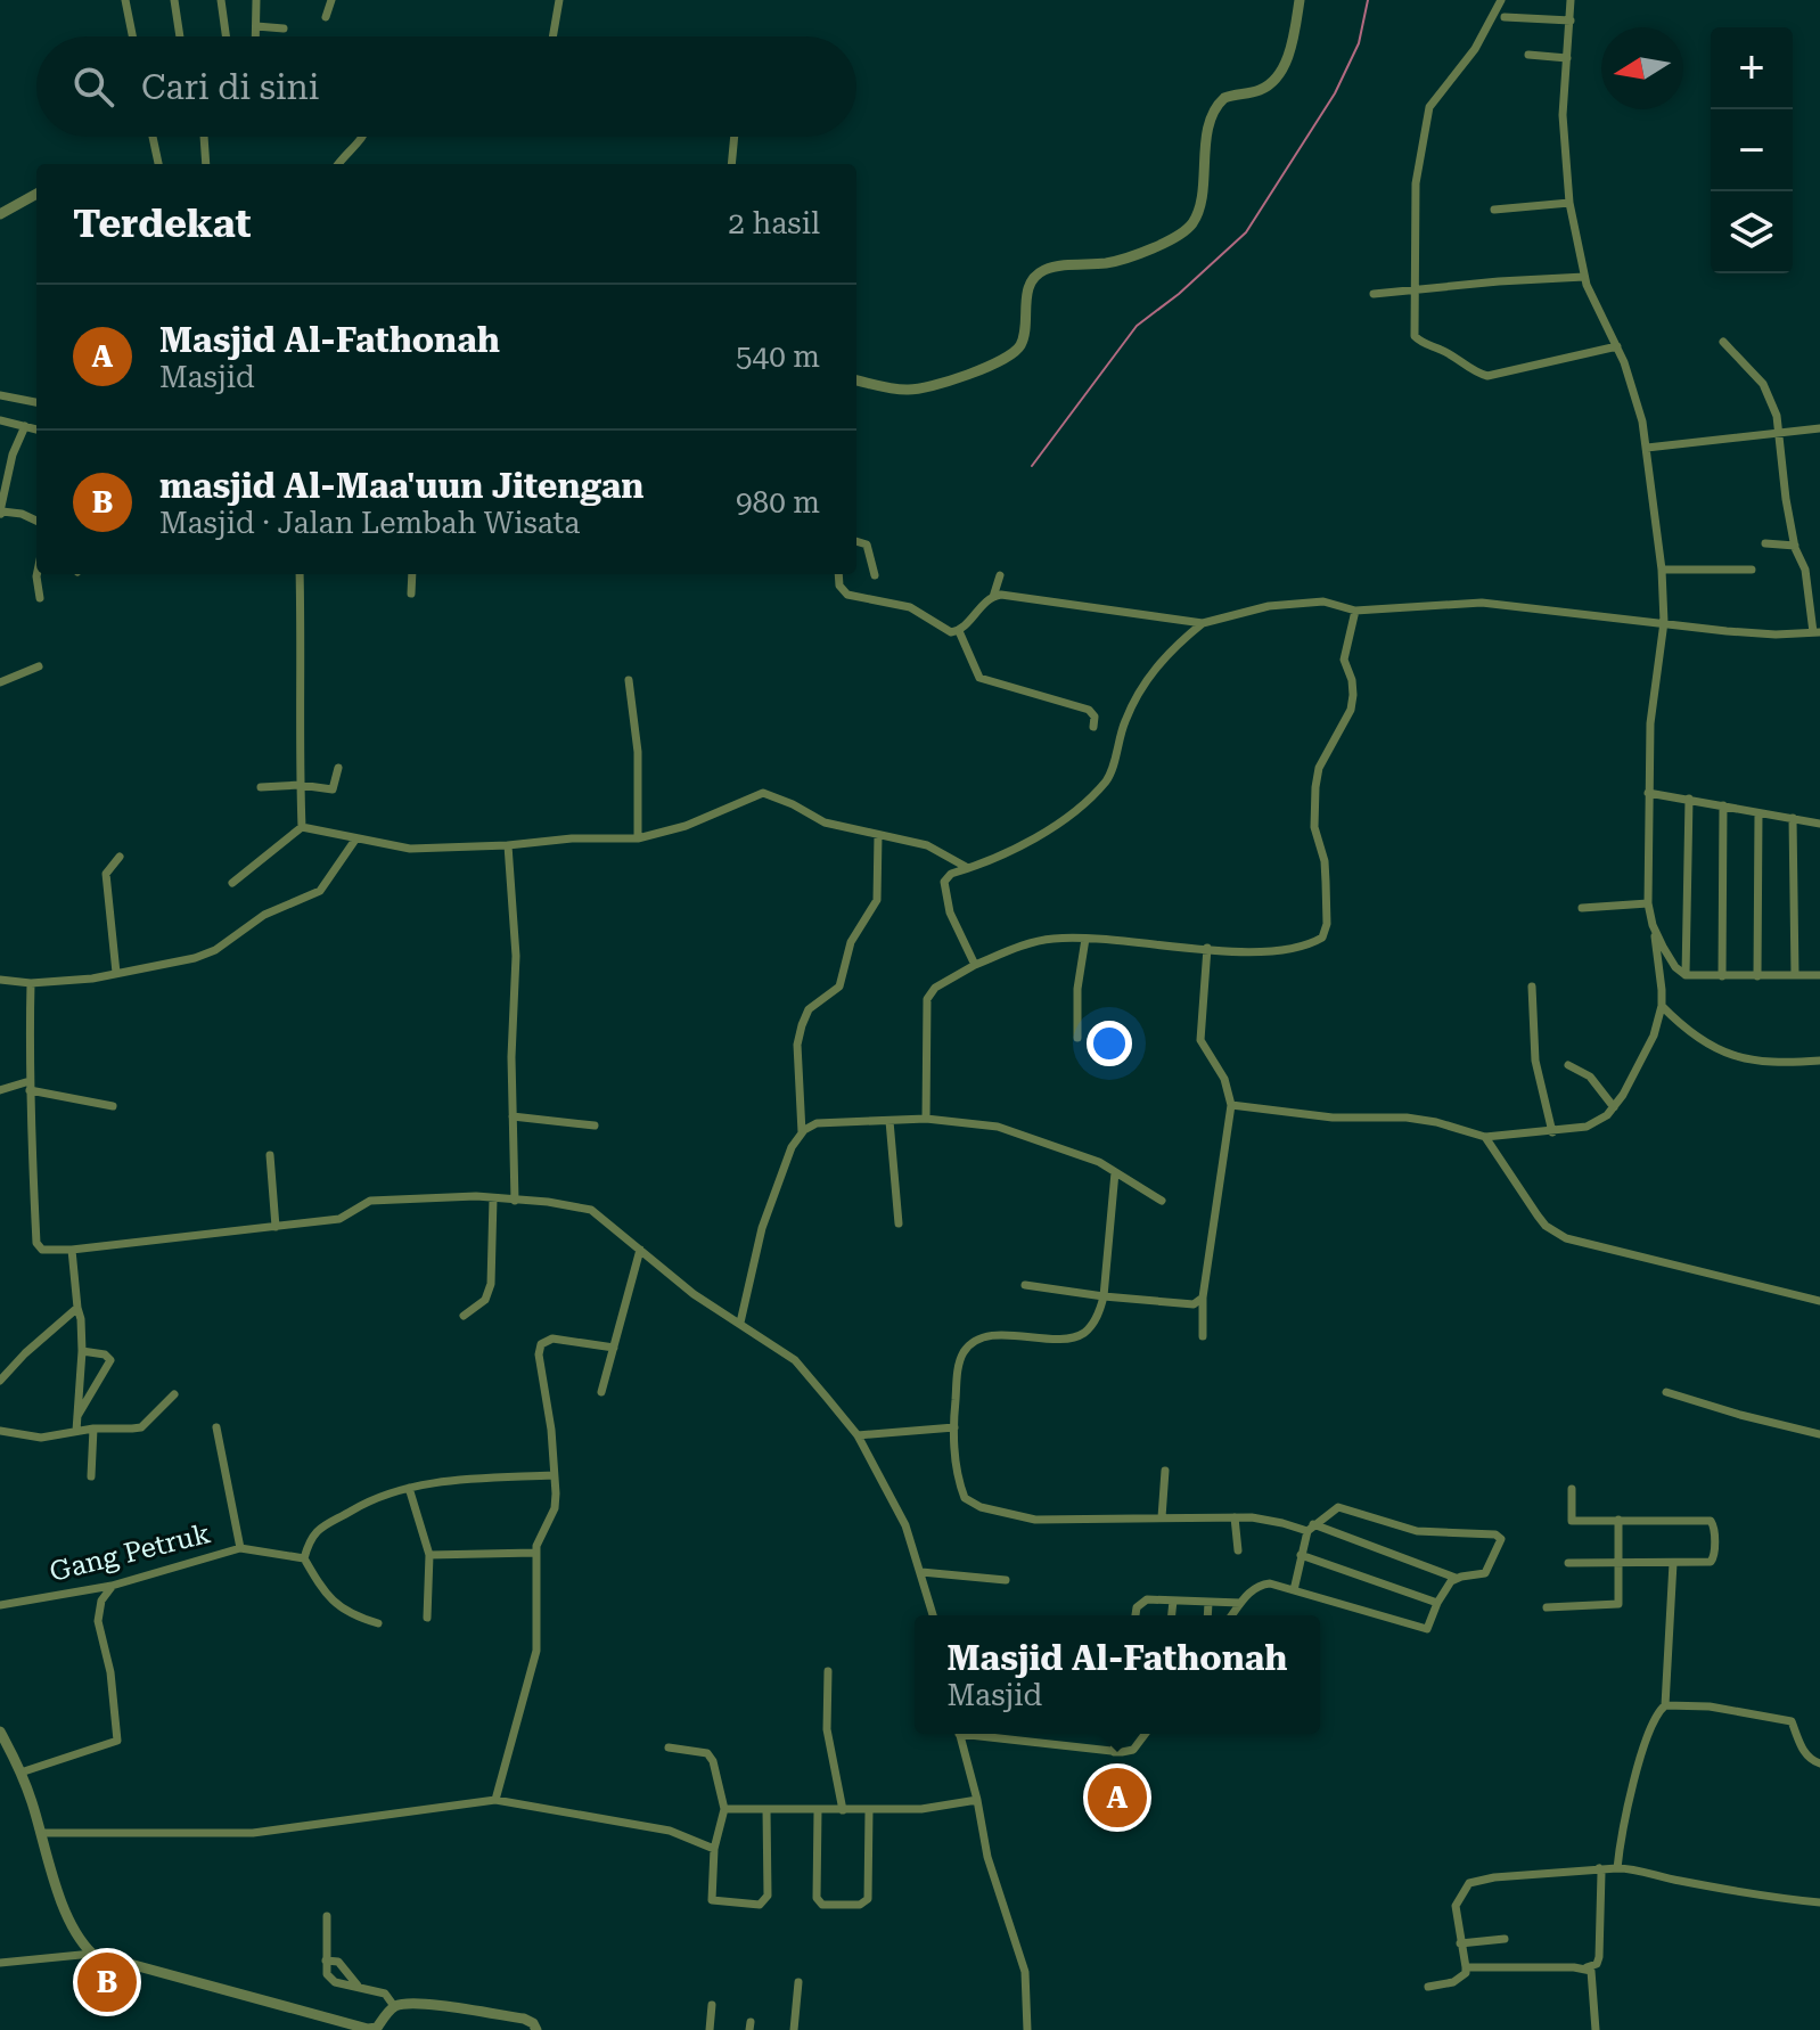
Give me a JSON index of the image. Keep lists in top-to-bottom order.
{
  "streets": {
    "street": ["Gang Petruk"]
  },
  "north": "left",
  "page": {
    "map_buttons": ["+", "−"],
    "search": "Cari di sini",
    "heading": ["Terdekat", "2 hasil"],
    "list": [
      {
        "mark": "A",
        "name": "Masjid Al-Fathonah",
        "note": "Masjid",
        "value": "540 m"
      },
      {
        "mark": "B",
        "name": "masjid Al-Maa'uun Jitengan",
        "note": "Masjid · Jalan Lembah Wisata",
        "value": "980 m"
      }
    ],
    "popup": ["Masjid Al-Fathonah", "Masjid"],
    "pins": ["A", "B"]
  }
}
